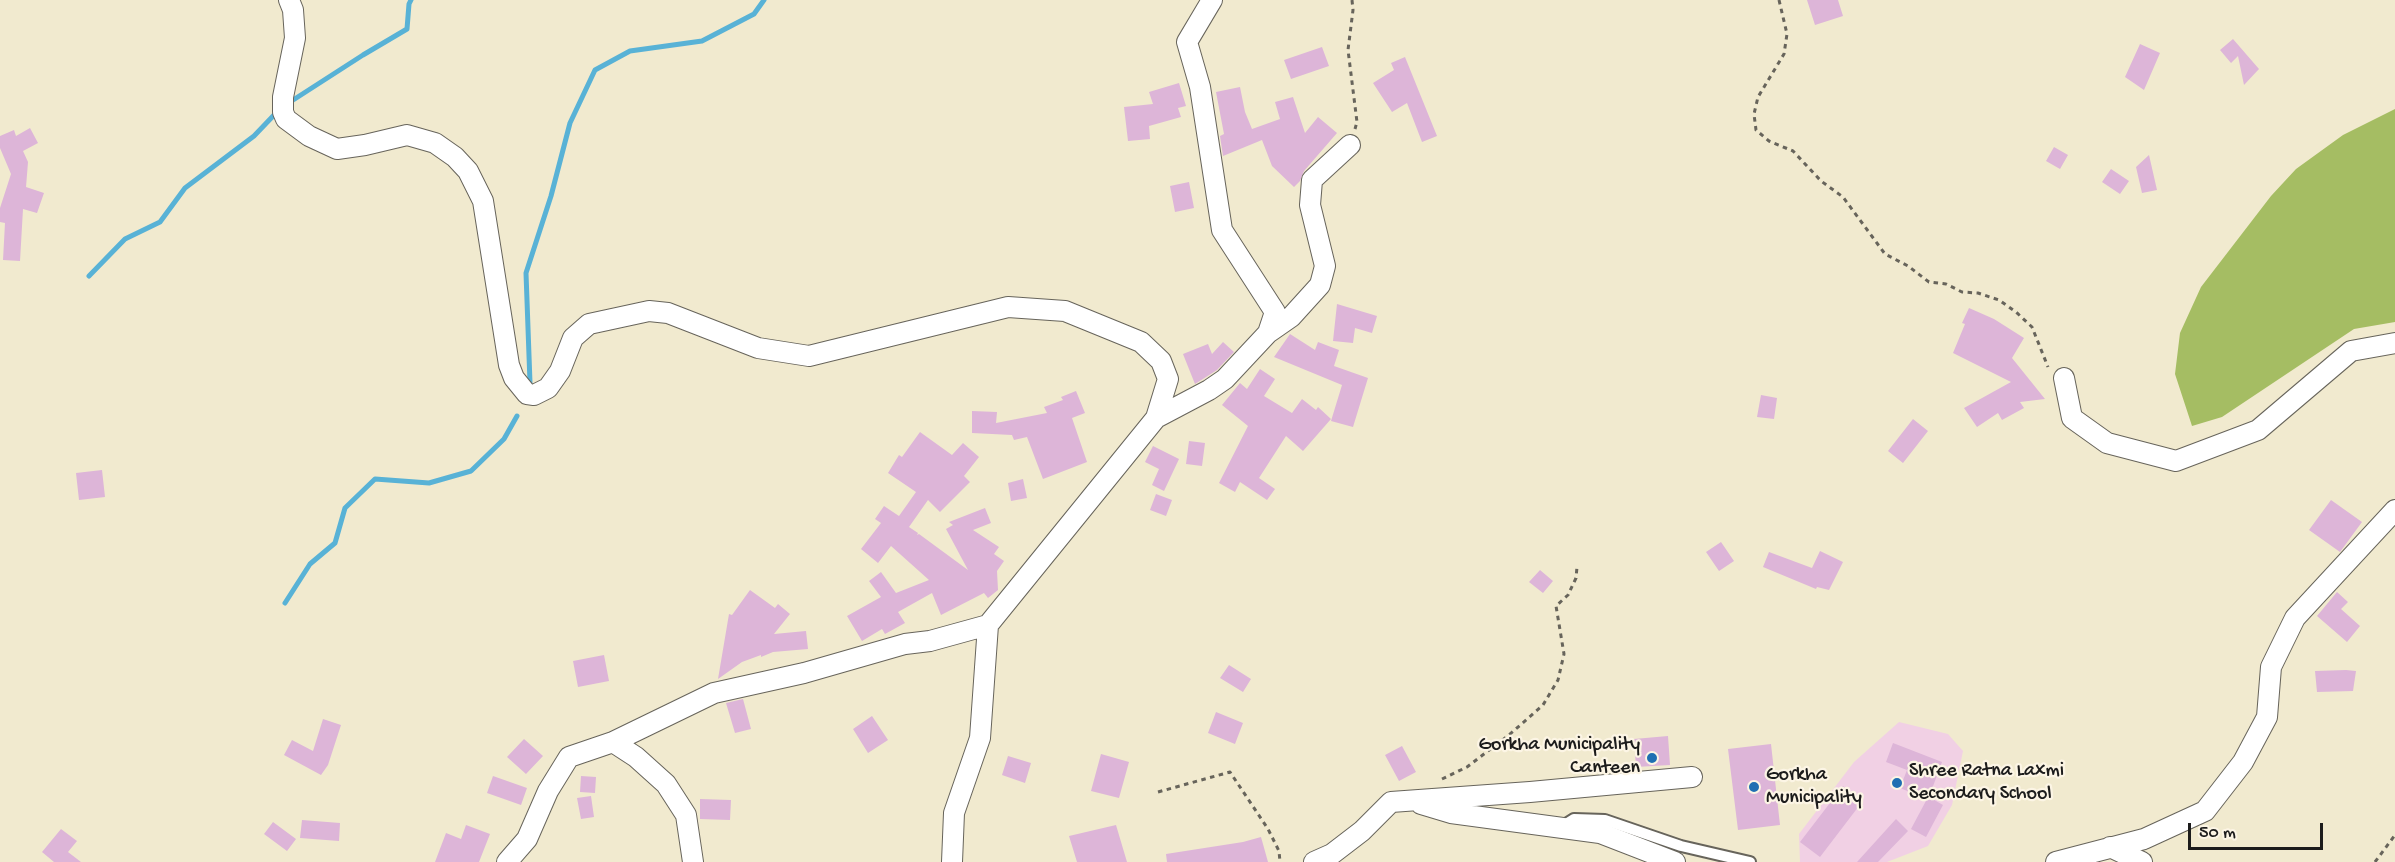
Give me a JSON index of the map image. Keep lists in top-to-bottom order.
{
  "places": ["Gorkha Municipality Canteen", "Shree Ratna Laxmi Secondary School", "Gorkha Municipality"],
  "scale_bar": "50 m"
}
